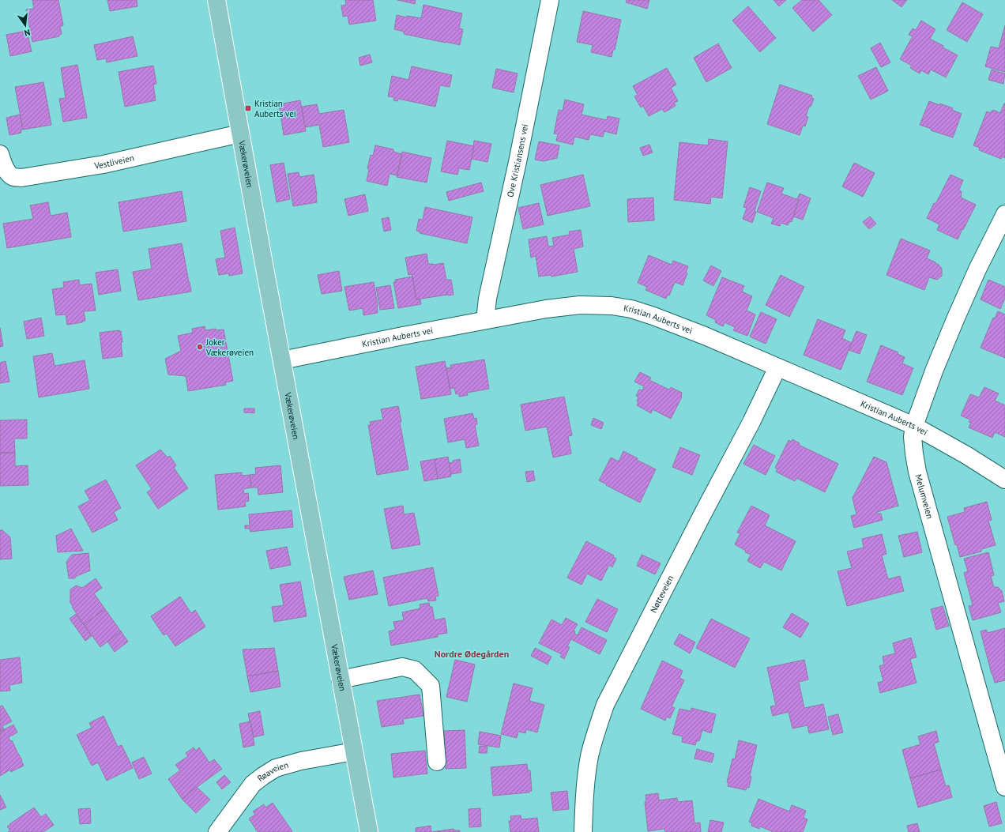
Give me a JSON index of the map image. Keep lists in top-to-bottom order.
{
  "streets": {
    "main road": ["Vækerøveien"],
    "street": [
      "Ove Kristiansens vei",
      "Vestliveien",
      "Kristian Auberts vei",
      "Melumveien",
      "Nøtteveien",
      "Røaveien"
    ]
  },
  "crossings": [
    ["Ove Kristiansens vei", "Kristian Auberts vei"],
    ["Vestliveien", "Vækerøveien"],
    ["Vækerøveien", "Kristian Auberts vei"],
    ["Vækerøveien", "Røaveien"],
    ["Kristian Auberts vei", "Melumveien"],
    ["Kristian Auberts vei", "Nøtteveien"]
  ],
  "districts": ["Nordre Ødegården"],
  "places": {
    "transit": ["Kristian Auberts vei"],
    "other": ["Joker Vækerøveien"]
  },
  "north": "bottom"
}
